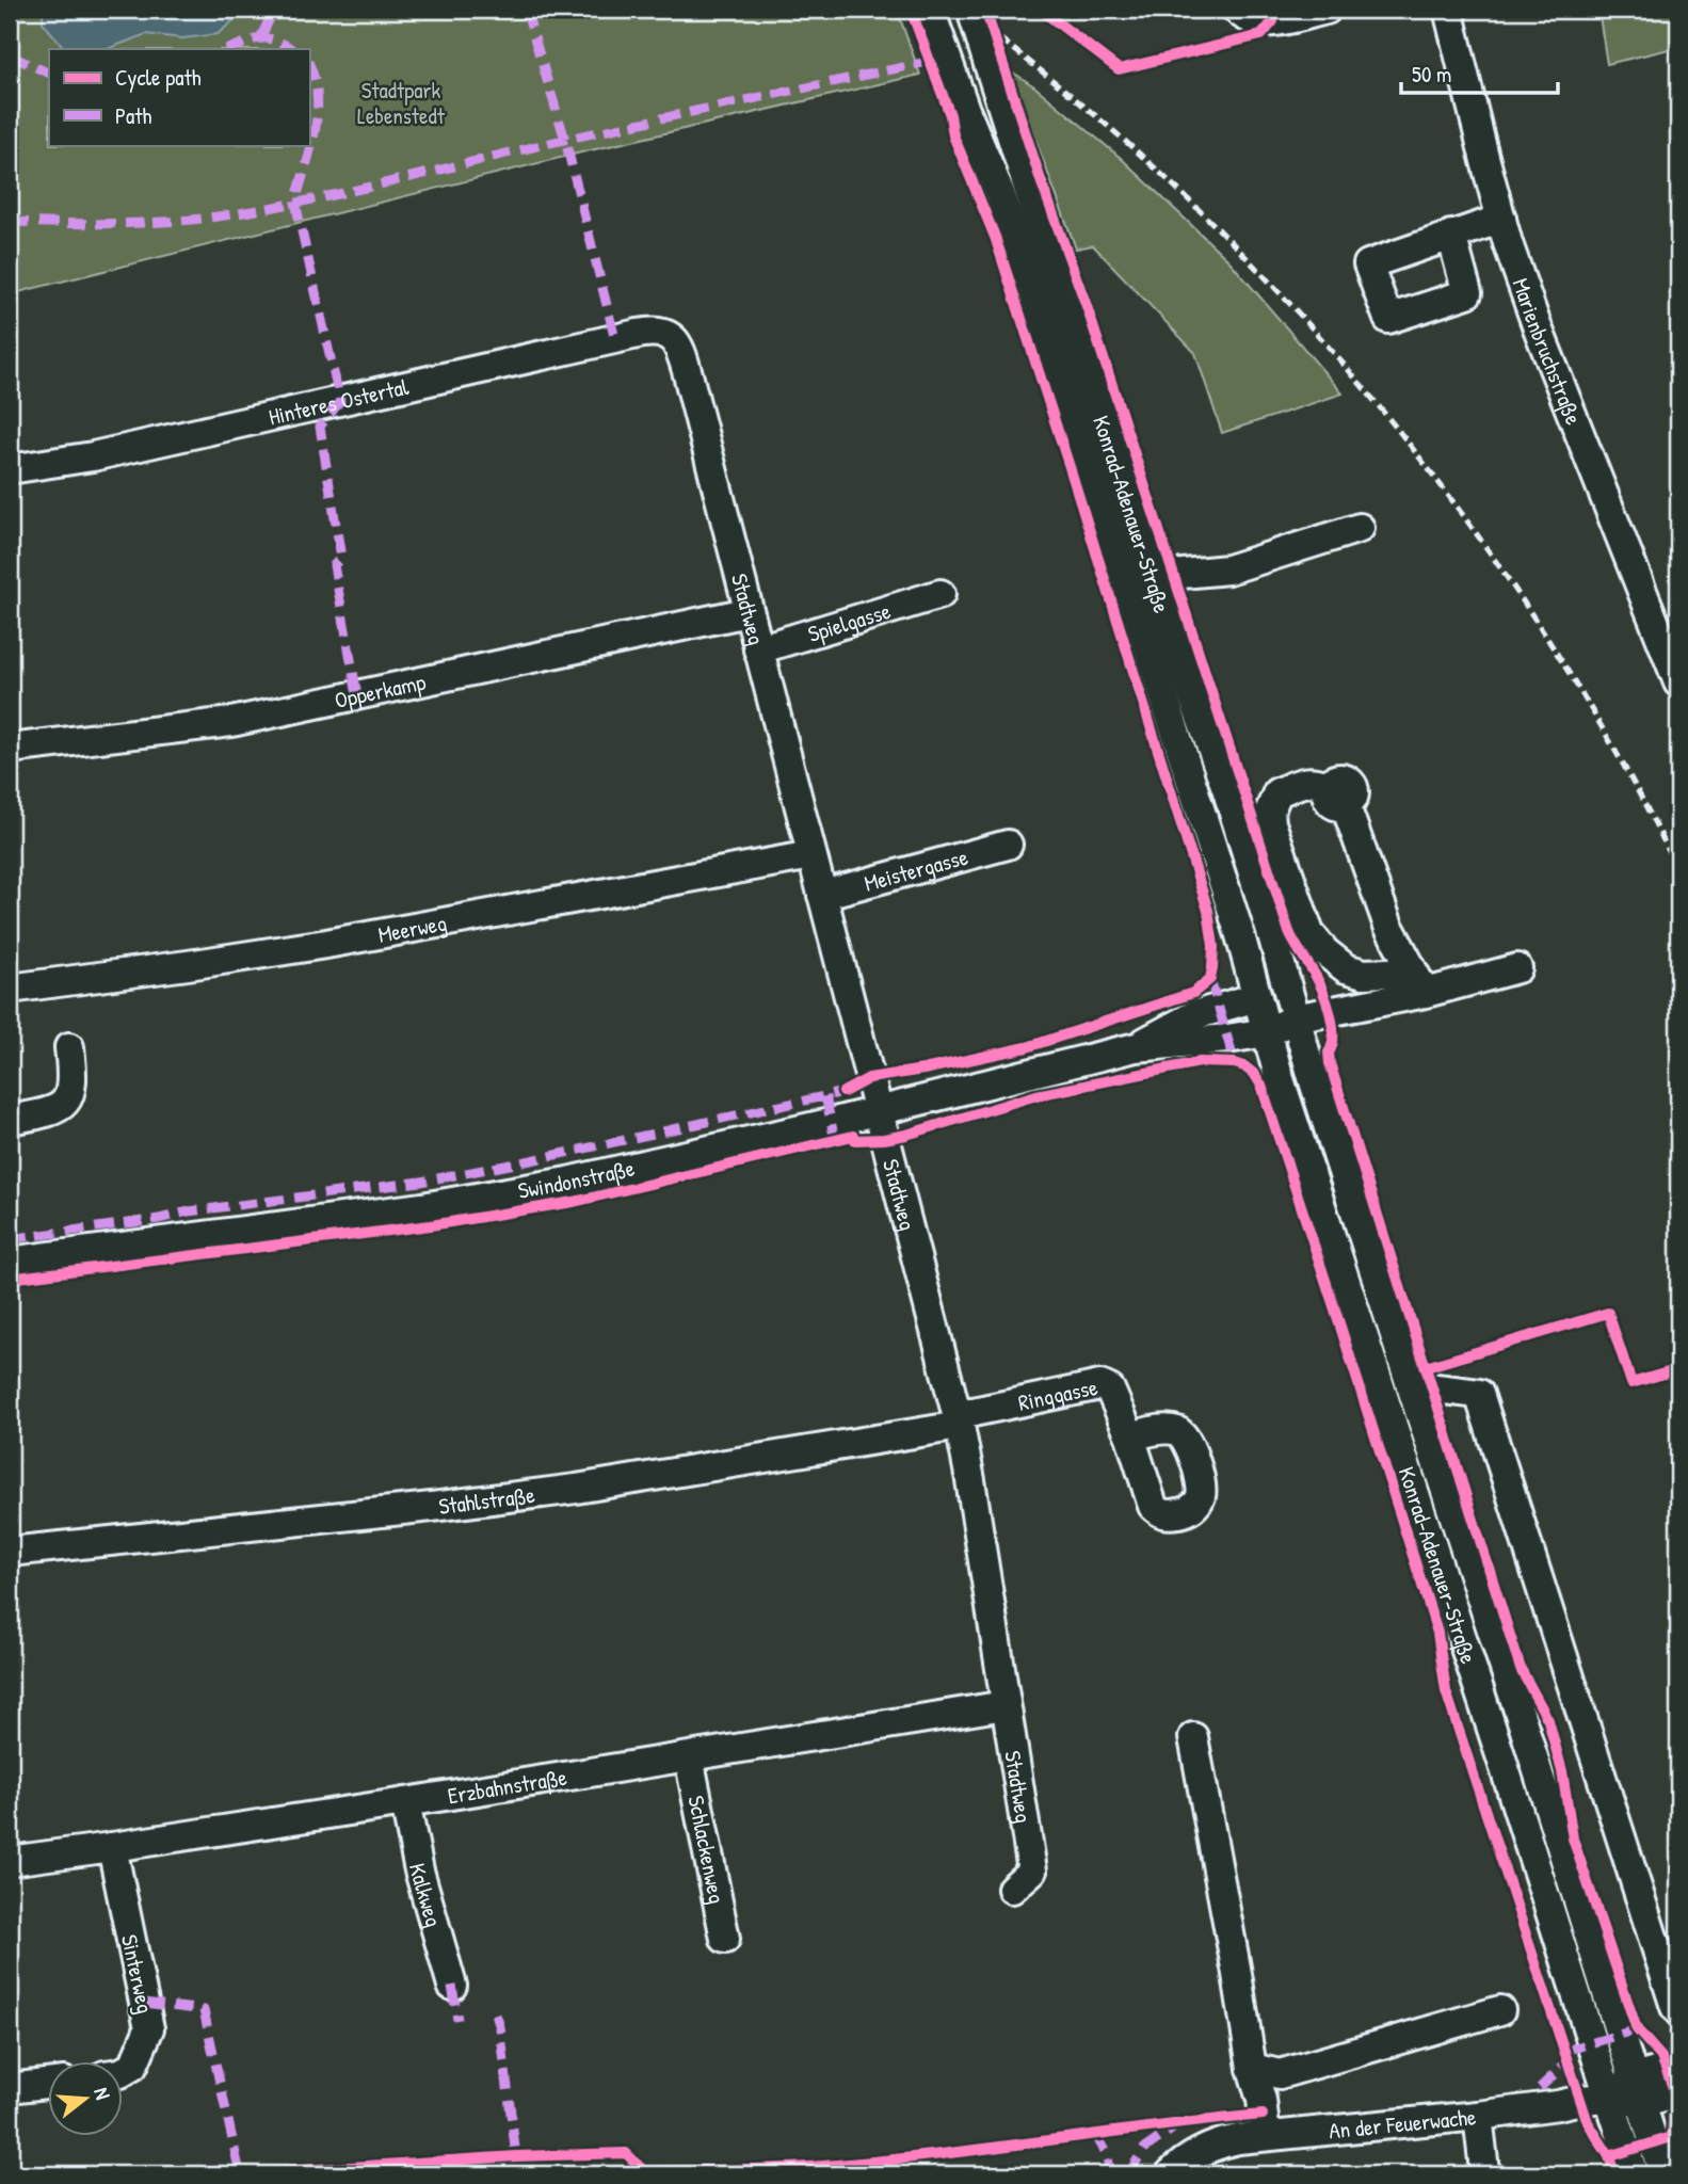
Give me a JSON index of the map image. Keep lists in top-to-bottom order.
{
  "streets": {
    "street": [
      "Marienbruchstraße",
      "Hinteres Ostertal",
      "Konrad-Adenauer-Straße",
      "Stadtweg",
      "Spielgasse",
      "Opperkamp",
      "Meistergasse",
      "Meerweg",
      "Swindonstraße",
      "Ringgasse",
      "Stahlstraße",
      "Erzbahnstraße",
      "Schlackenweg",
      "Kalkweg",
      "Sinterweg",
      "An der Feuerwache"
    ]
  },
  "crossings": [
    ["Hinteres Ostertal", "Stadtweg"],
    ["Konrad-Adenauer-Straße", "Swindonstraße"],
    ["Konrad-Adenauer-Straße", "An der Feuerwache"],
    ["Stadtweg", "Spielgasse"],
    ["Stadtweg", "Opperkamp"],
    ["Stadtweg", "Meistergasse"],
    ["Stadtweg", "Meerweg"],
    ["Stadtweg", "Swindonstraße"],
    ["Stadtweg", "Ringgasse"],
    ["Stadtweg", "Stahlstraße"],
    ["Stadtweg", "Erzbahnstraße"],
    ["Ringgasse", "Stahlstraße"],
    ["Erzbahnstraße", "Schlackenweg"],
    ["Erzbahnstraße", "Kalkweg"],
    ["Erzbahnstraße", "Sinterweg"]
  ],
  "parks": ["Stadtpark Lebenstedt"],
  "legend": ["Cycle path", "Path"],
  "scale_bar": "50 m",
  "north": "right"
}
